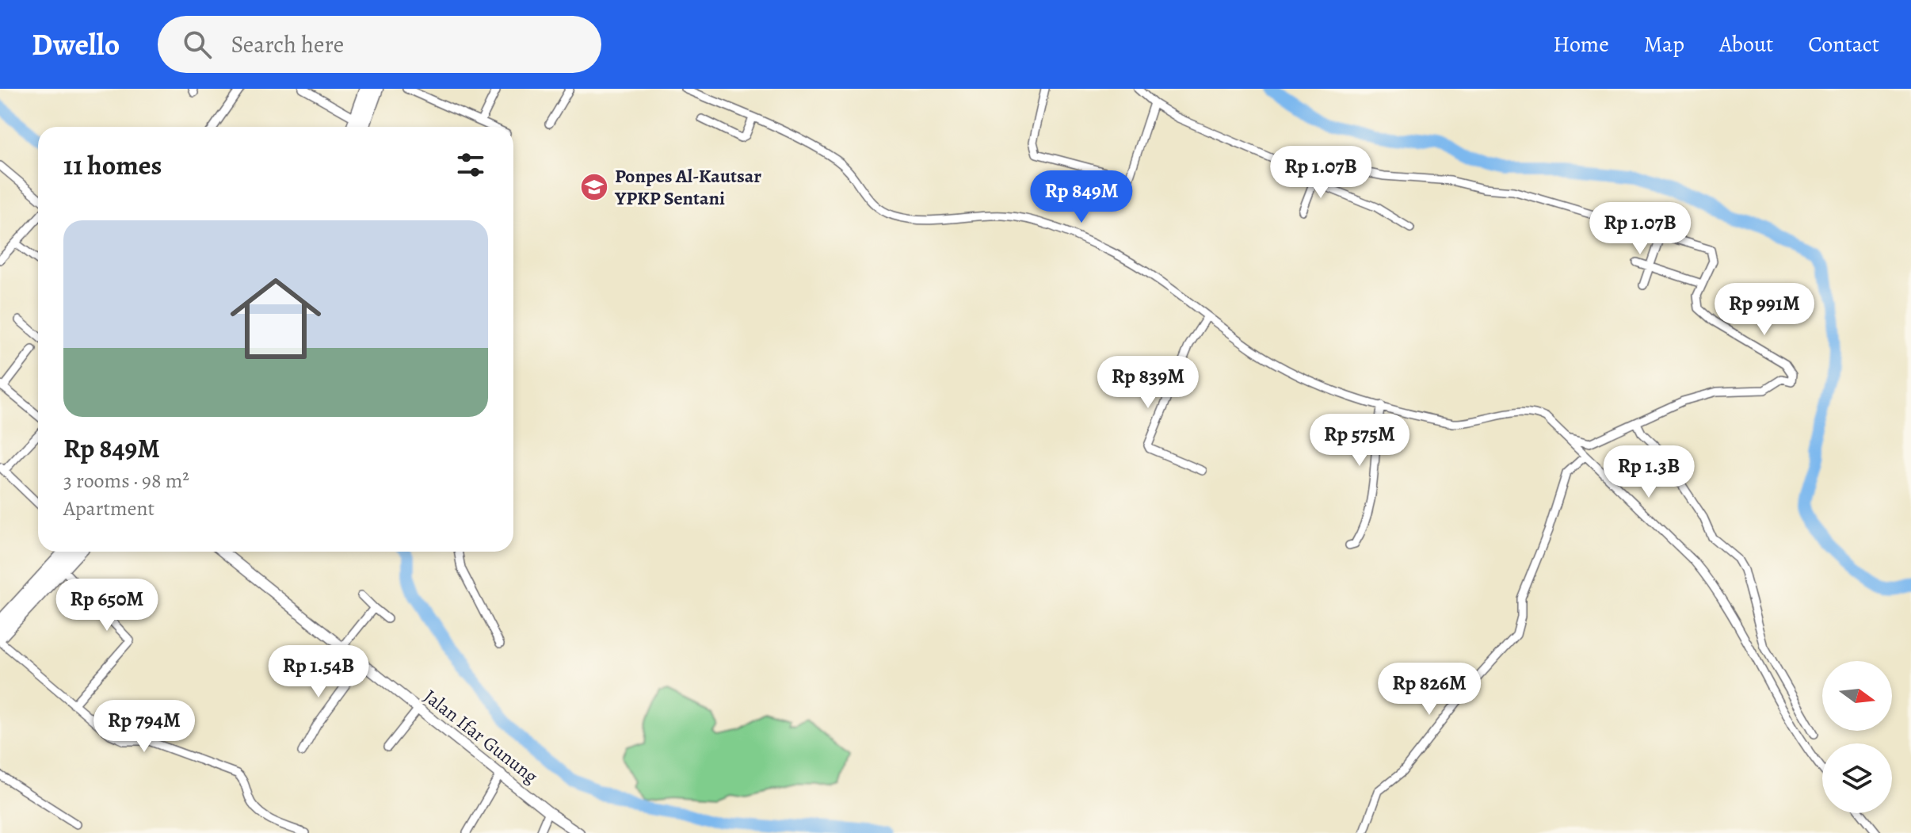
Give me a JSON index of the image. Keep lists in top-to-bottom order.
{
  "streets": {
    "street": ["Jalan Ifar Gunung"]
  },
  "places": {
    "school or university": ["Ponpes Al-Kautsar YPKP Sentani"]
  },
  "north": "right",
  "page": {
    "header": "Dwello",
    "search": "Search here",
    "nav": [
      "Home",
      "Map",
      "About",
      "Contact"
    ],
    "heading": "11 homes",
    "price": [
      "Rp 1.07B",
      "Rp 849M",
      "Rp 1.07B",
      "Rp 991M",
      "Rp 839M",
      "Rp 575M",
      "Rp 1.3B",
      "Rp 650M",
      "Rp 1.54B",
      "Rp 826M",
      "Rp 794M"
    ],
    "list": [
      {
        "name": "Rp 849M",
        "note": "3 rooms · 98 m² · Apartment"
      }
    ]
  }
}
